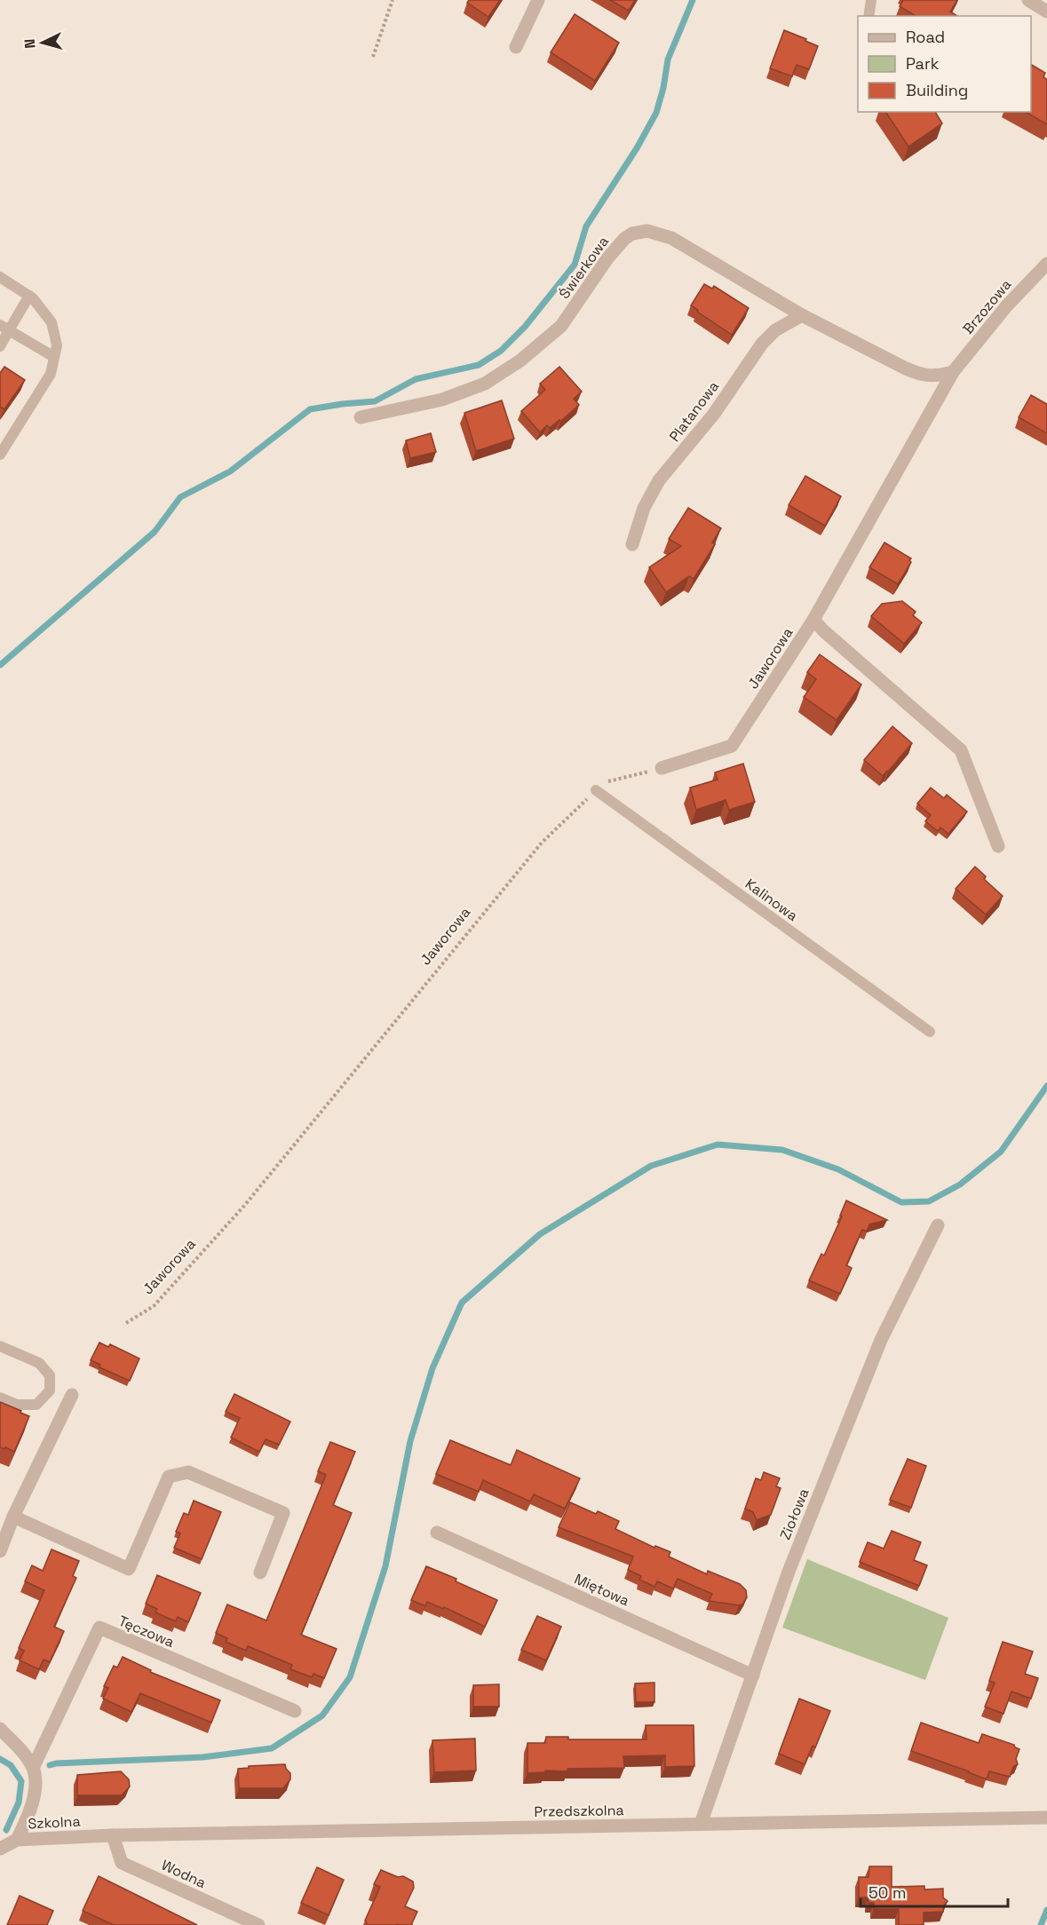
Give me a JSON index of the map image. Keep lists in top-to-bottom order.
{
  "streets": {
    "street": [
      "Świerkowa",
      "Brzozowa",
      "Platanowa",
      "Jaworowa",
      "Ziołowa",
      "Miętowa",
      "Tęczowa",
      "Przedszkolna",
      "Szkolna",
      "Wodna"
    ],
    "lane": ["Kalinowa"]
  },
  "crossings": [
    ["Świerkowa", "Brzozowa"],
    ["Świerkowa", "Platanowa"],
    ["Świerkowa", "Jaworowa"],
    ["Brzozowa", "Jaworowa"],
    ["Jaworowa", "Kalinowa"],
    ["Ziołowa", "Miętowa"],
    ["Ziołowa", "Przedszkolna"],
    ["Przedszkolna", "Szkolna"],
    ["Przedszkolna", "Wodna"],
    ["Szkolna", "Wodna"]
  ],
  "legend": ["Road", "Park", "Building"],
  "scale_bar": "50 m",
  "north": "left"
}
